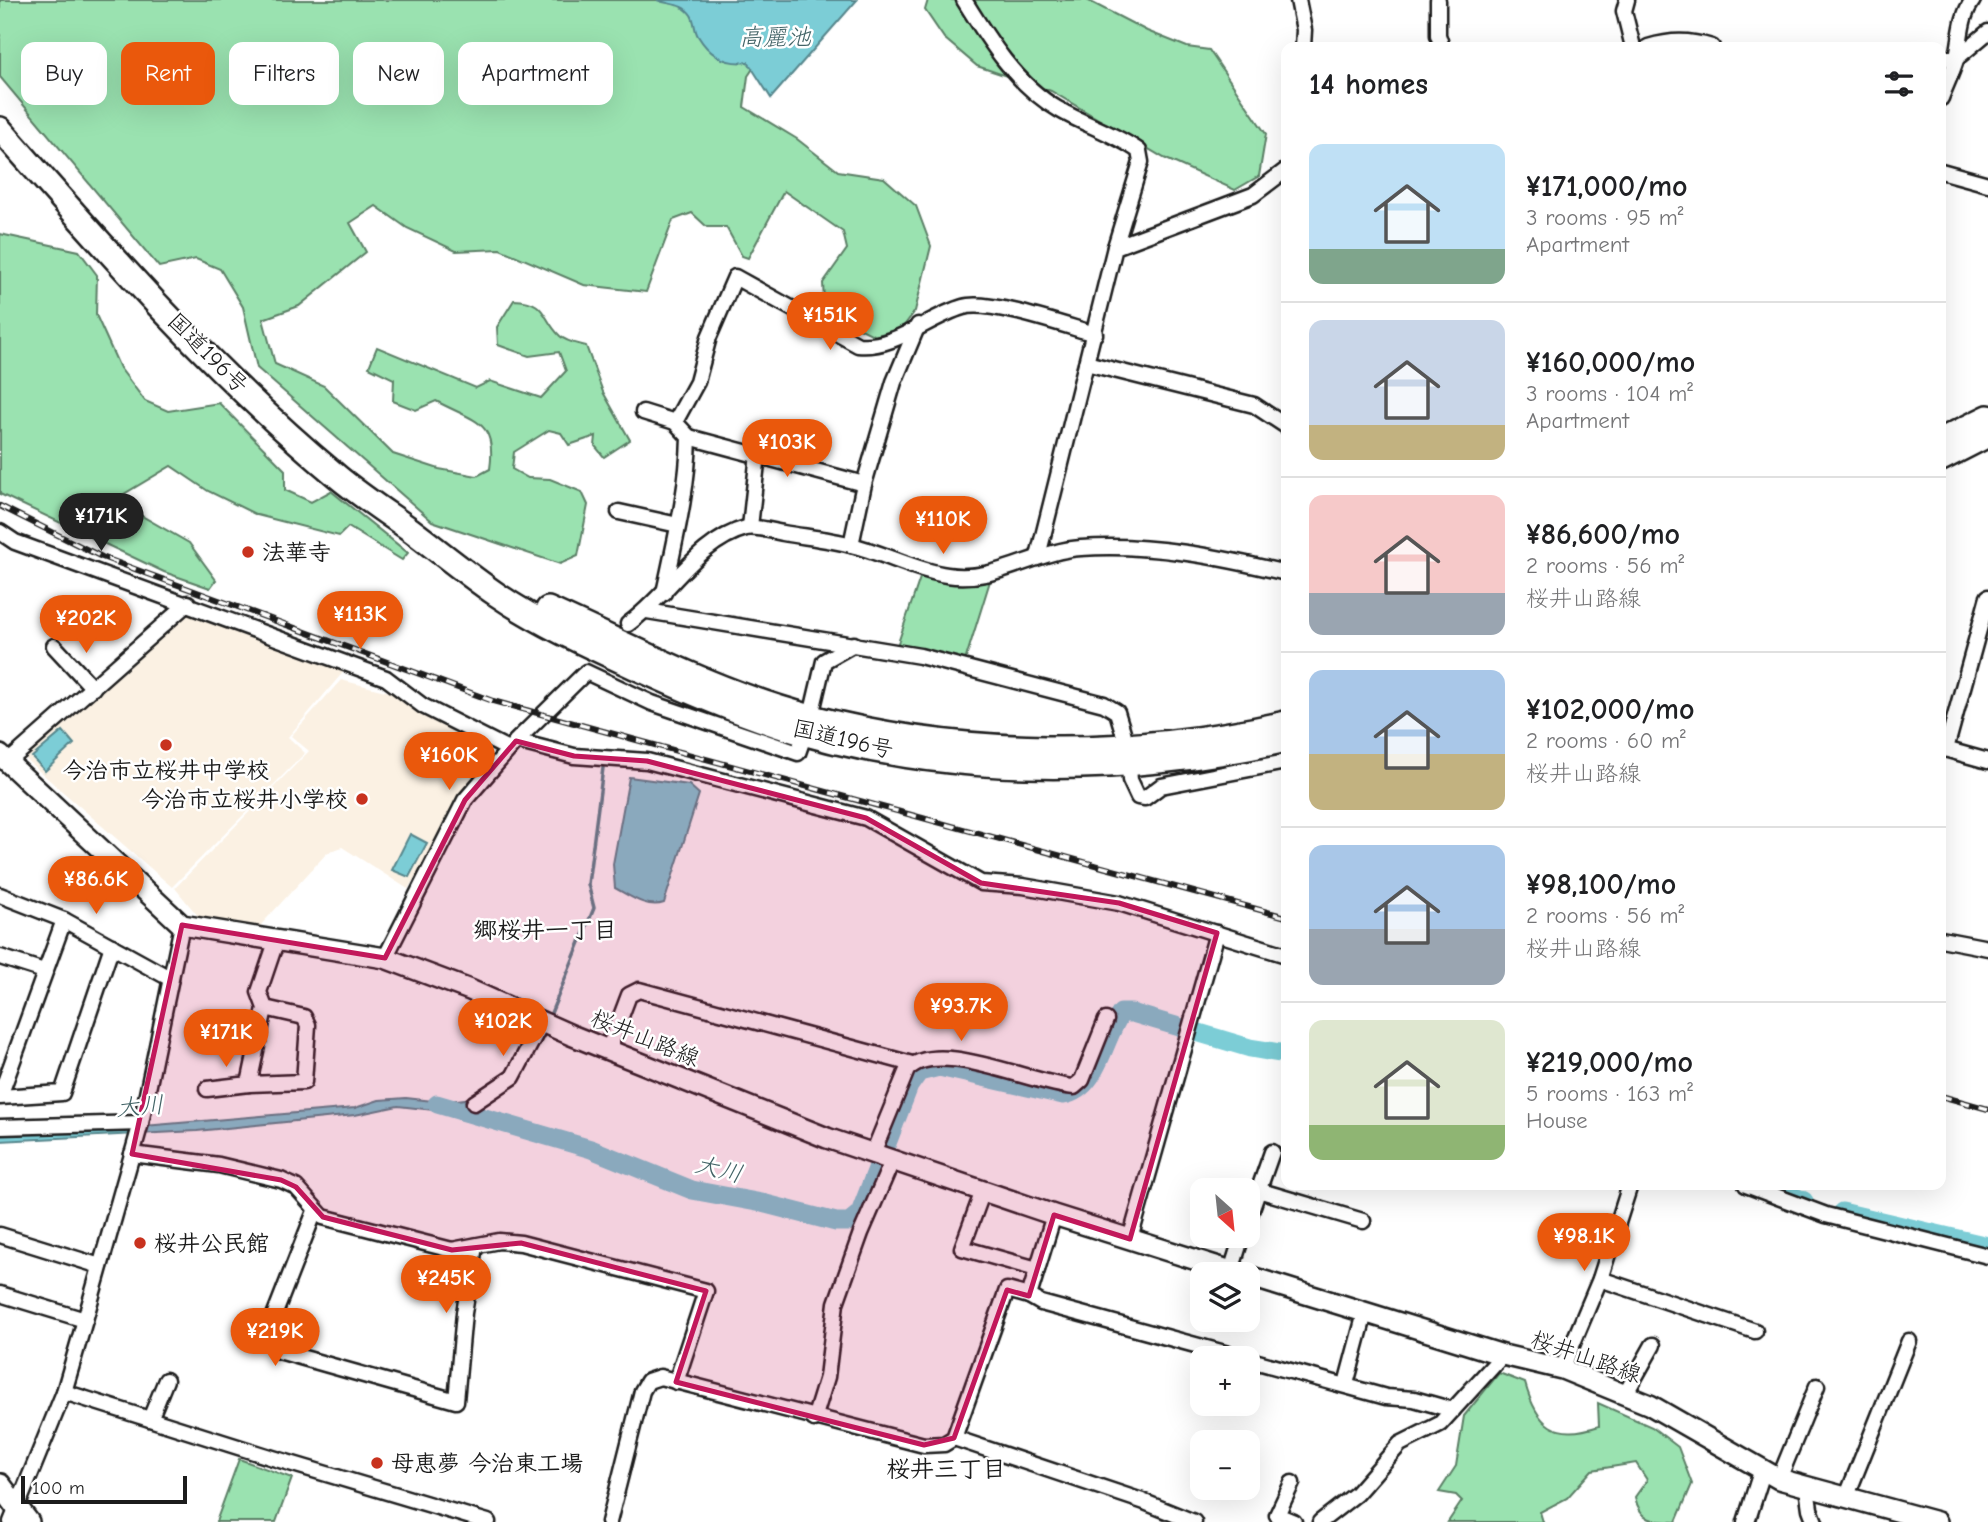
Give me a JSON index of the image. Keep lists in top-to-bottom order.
{
  "streets": {
    "highway": ["国道196号"],
    "main road": ["桜井山路線"]
  },
  "districts": ["郷桜井一丁目", "桜井三丁目"],
  "water": ["高麗池", "大川"],
  "places": [
    "法華寺",
    "今治市立桜井中学校",
    "今治市立桜井小学校",
    "桜井公民館",
    "母恵夢 今治東工場"
  ],
  "scale_bar": "100 m",
  "north": "bottom right",
  "page": {
    "chip": [
      "Buy",
      "Rent",
      "Filters",
      "New",
      "Apartment"
    ],
    "heading": "14 homes",
    "list": [
      {
        "name": "¥171,000/mo",
        "note": "3 rooms · 95 m² · Apartment"
      },
      {
        "name": "¥160,000/mo",
        "note": "3 rooms · 104 m² · Apartment"
      },
      {
        "name": "¥86,600/mo",
        "note": "2 rooms · 56 m² · 桜井山路線"
      },
      {
        "name": "¥102,000/mo",
        "note": "2 rooms · 60 m² · 桜井山路線"
      },
      {
        "name": "¥98,100/mo",
        "note": "2 rooms · 56 m² · 桜井山路線"
      },
      {
        "name": "¥219,000/mo",
        "note": "5 rooms · 163 m² · House"
      }
    ],
    "price": [
      "¥151K",
      "¥103K",
      "¥171K",
      "¥110K",
      "¥113K",
      "¥202K",
      "¥160K",
      "¥86.6K",
      "¥93.7K",
      "¥102K",
      "¥171K",
      "¥98.1K",
      "¥245K",
      "¥219K"
    ],
    "map_buttons": ["+", "−"],
    "scale": "100 m"
  }
}
